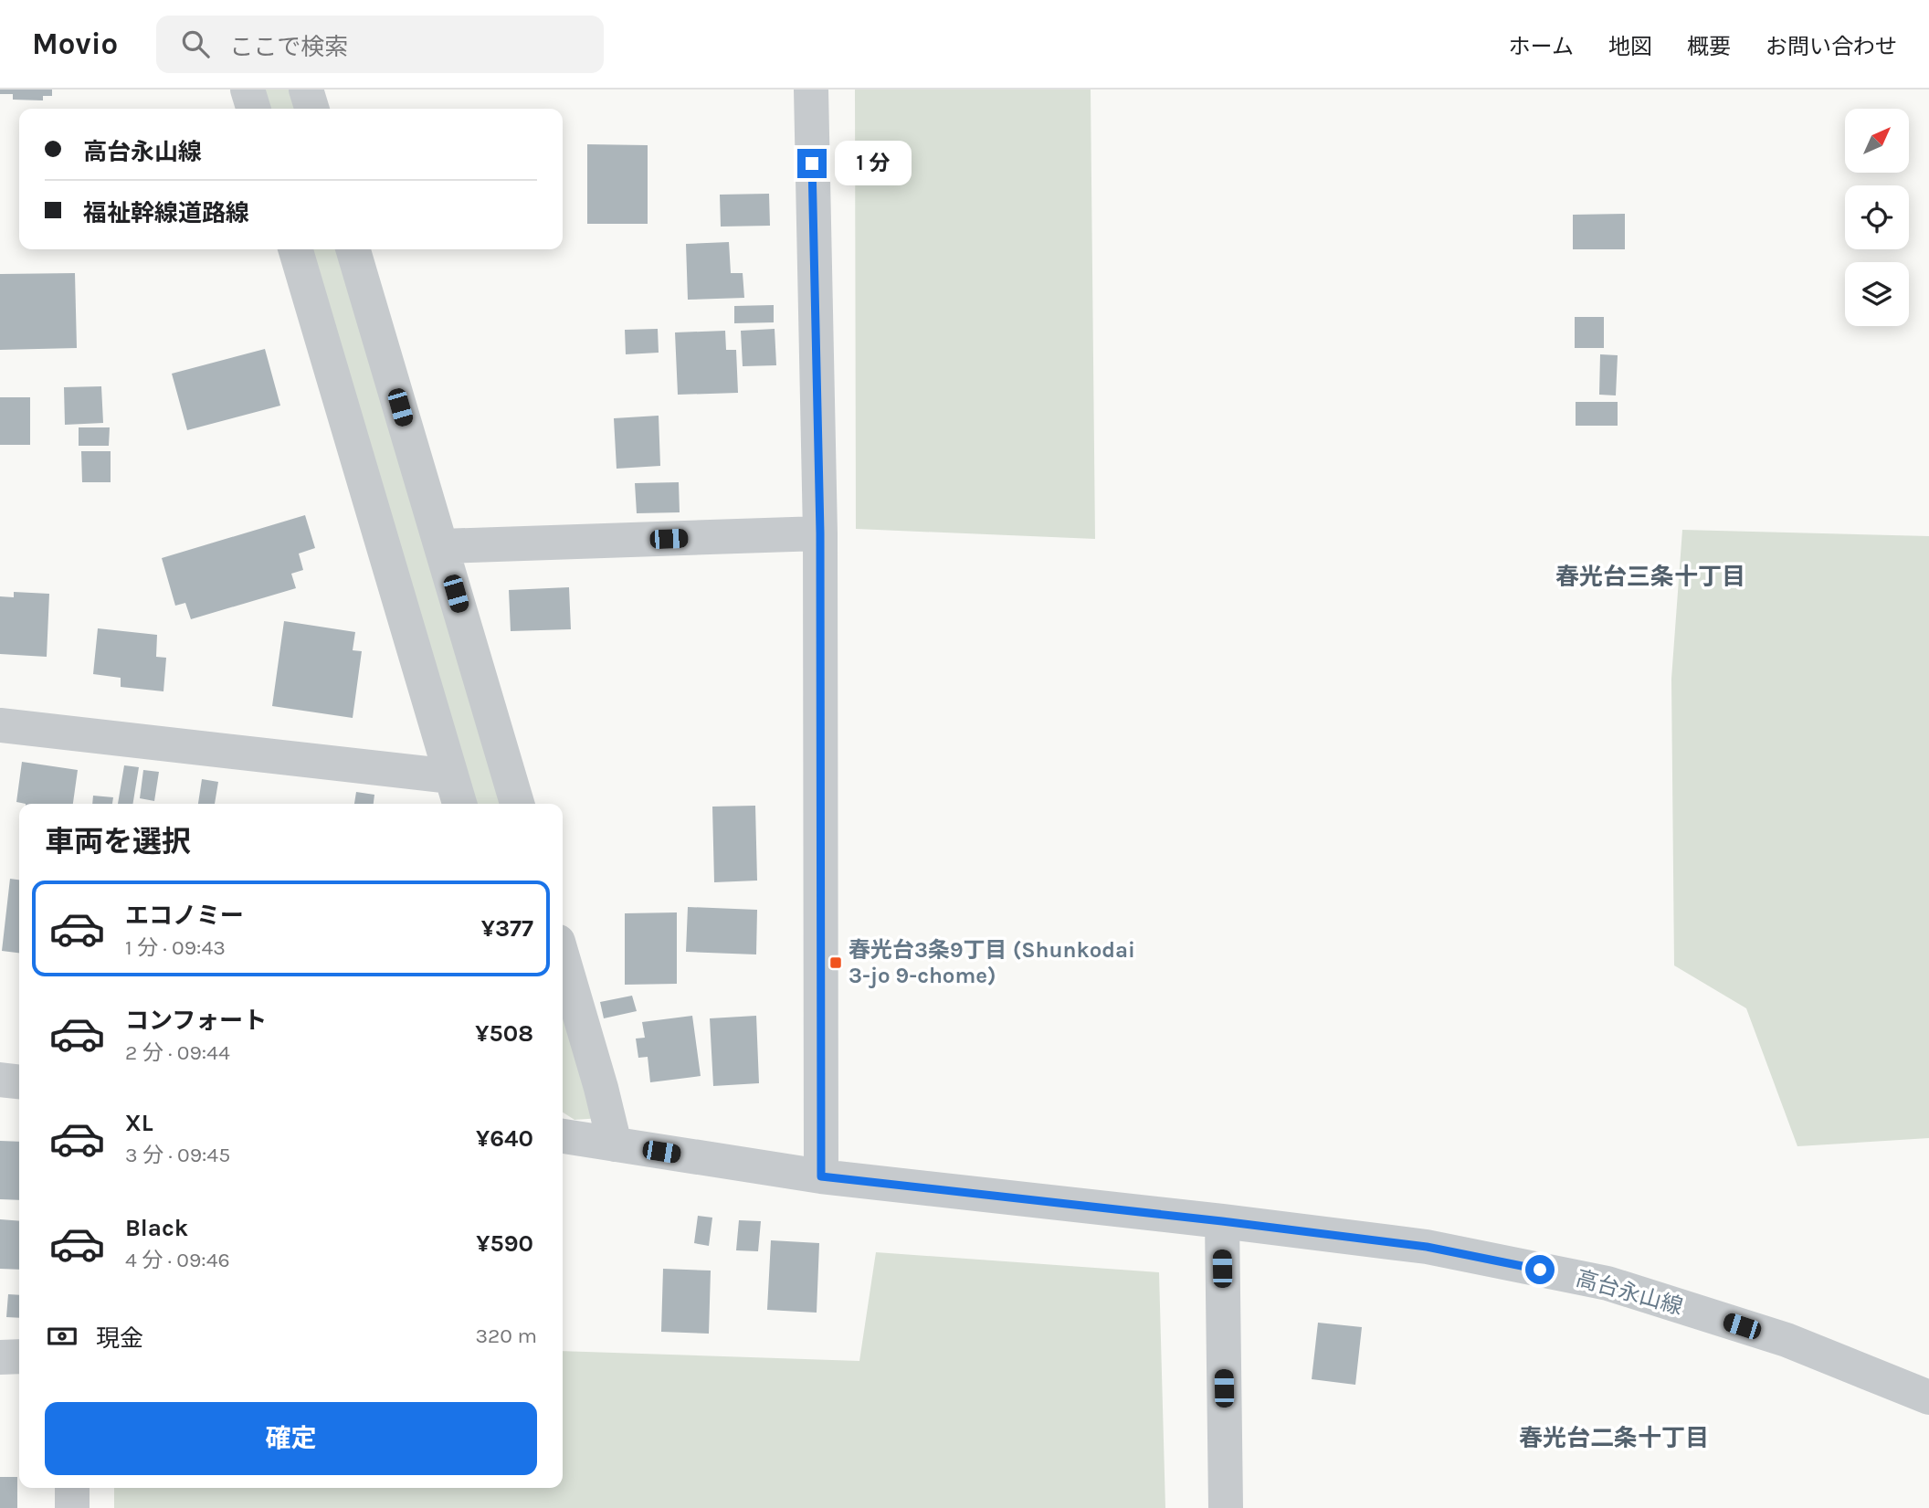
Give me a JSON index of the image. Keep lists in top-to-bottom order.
{
  "streets": {
    "street": ["高台永山線"]
  },
  "districts": ["春光台三条十丁目", "春光台二条十丁目"],
  "places": {
    "transit": ["春光台3条9丁目 (Shunkodai 3-jo 9-chome)"]
  },
  "north": "top right",
  "page": {
    "header": "Movio",
    "search": "ここで検索",
    "nav": [
      "ホーム",
      "地図",
      "概要",
      "お問い合わせ"
    ],
    "banner": ["高台永山線", "福祉幹線道路線"],
    "bubble": "1 分",
    "heading": "車両を選択",
    "list": [
      {
        "name": "エコノミー",
        "note": "1 分 · 09:43",
        "value": "¥377"
      },
      {
        "name": "コンフォート",
        "note": "2 分 · 09:44",
        "value": "¥508"
      },
      {
        "name": "XL",
        "note": "3 分 · 09:45",
        "value": "¥640"
      },
      {
        "name": "Black",
        "note": "4 分 · 09:46",
        "value": "¥590"
      }
    ],
    "pay": ["現金", "320 m"],
    "buttons": "確定"
  }
}
